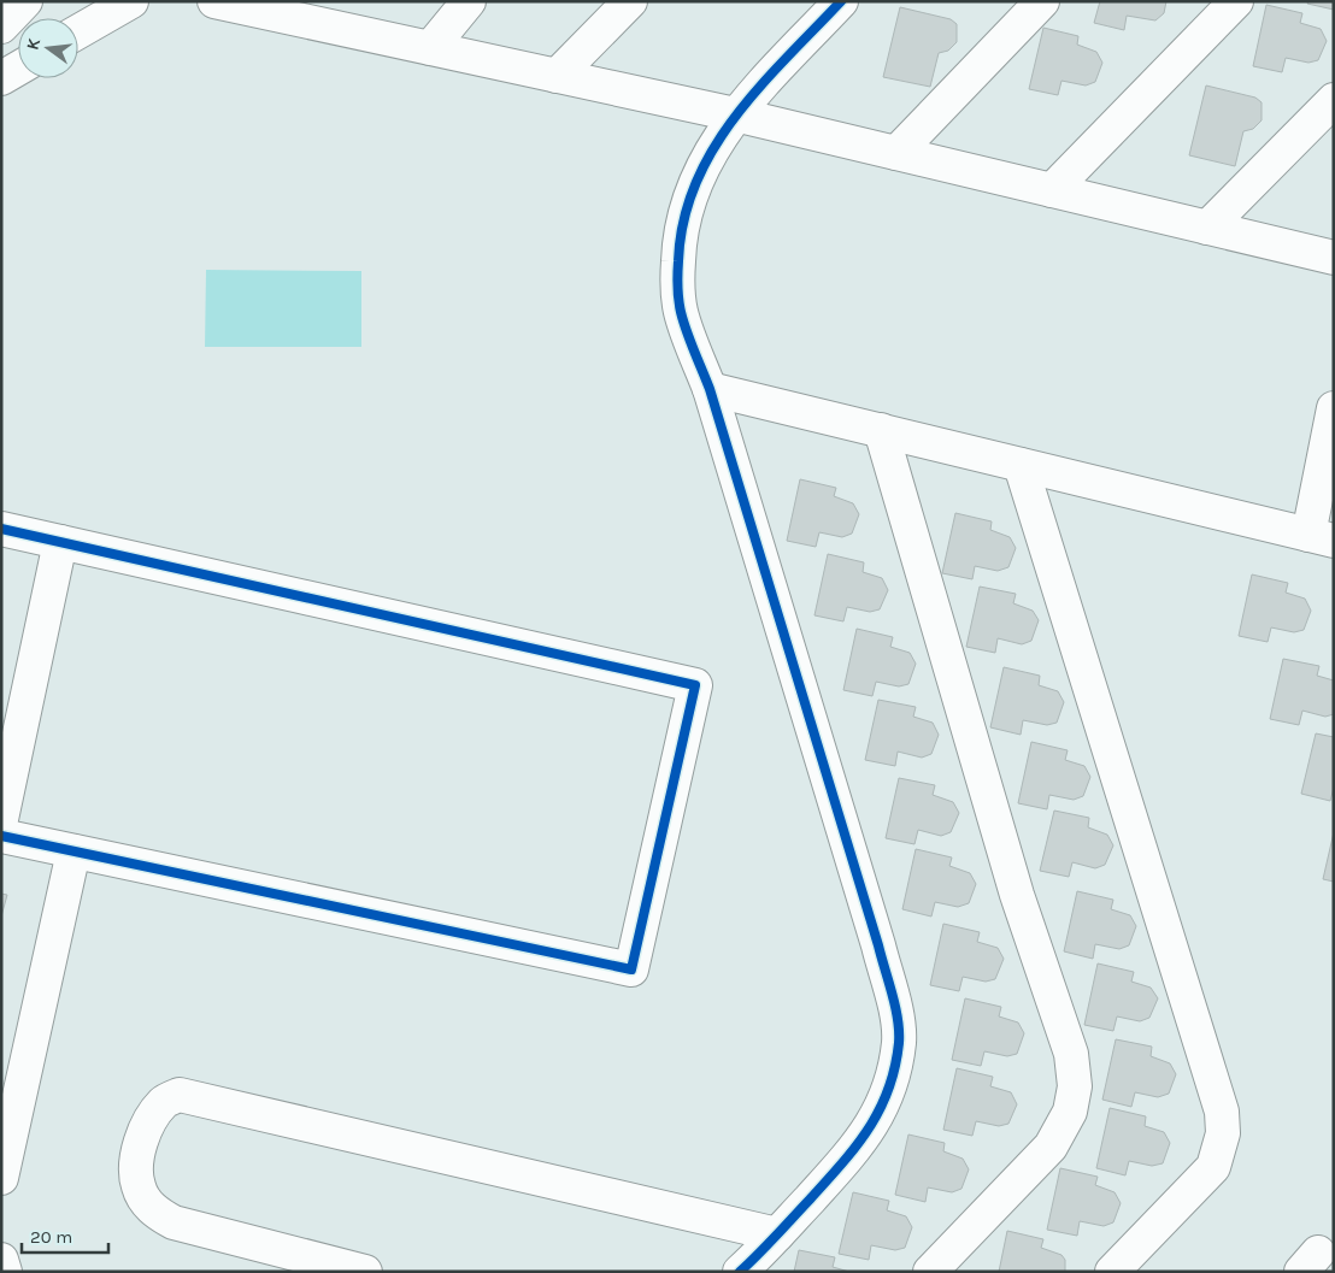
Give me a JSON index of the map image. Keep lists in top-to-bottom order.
{
  "scale_bar": "20 m",
  "north": "left"
}
